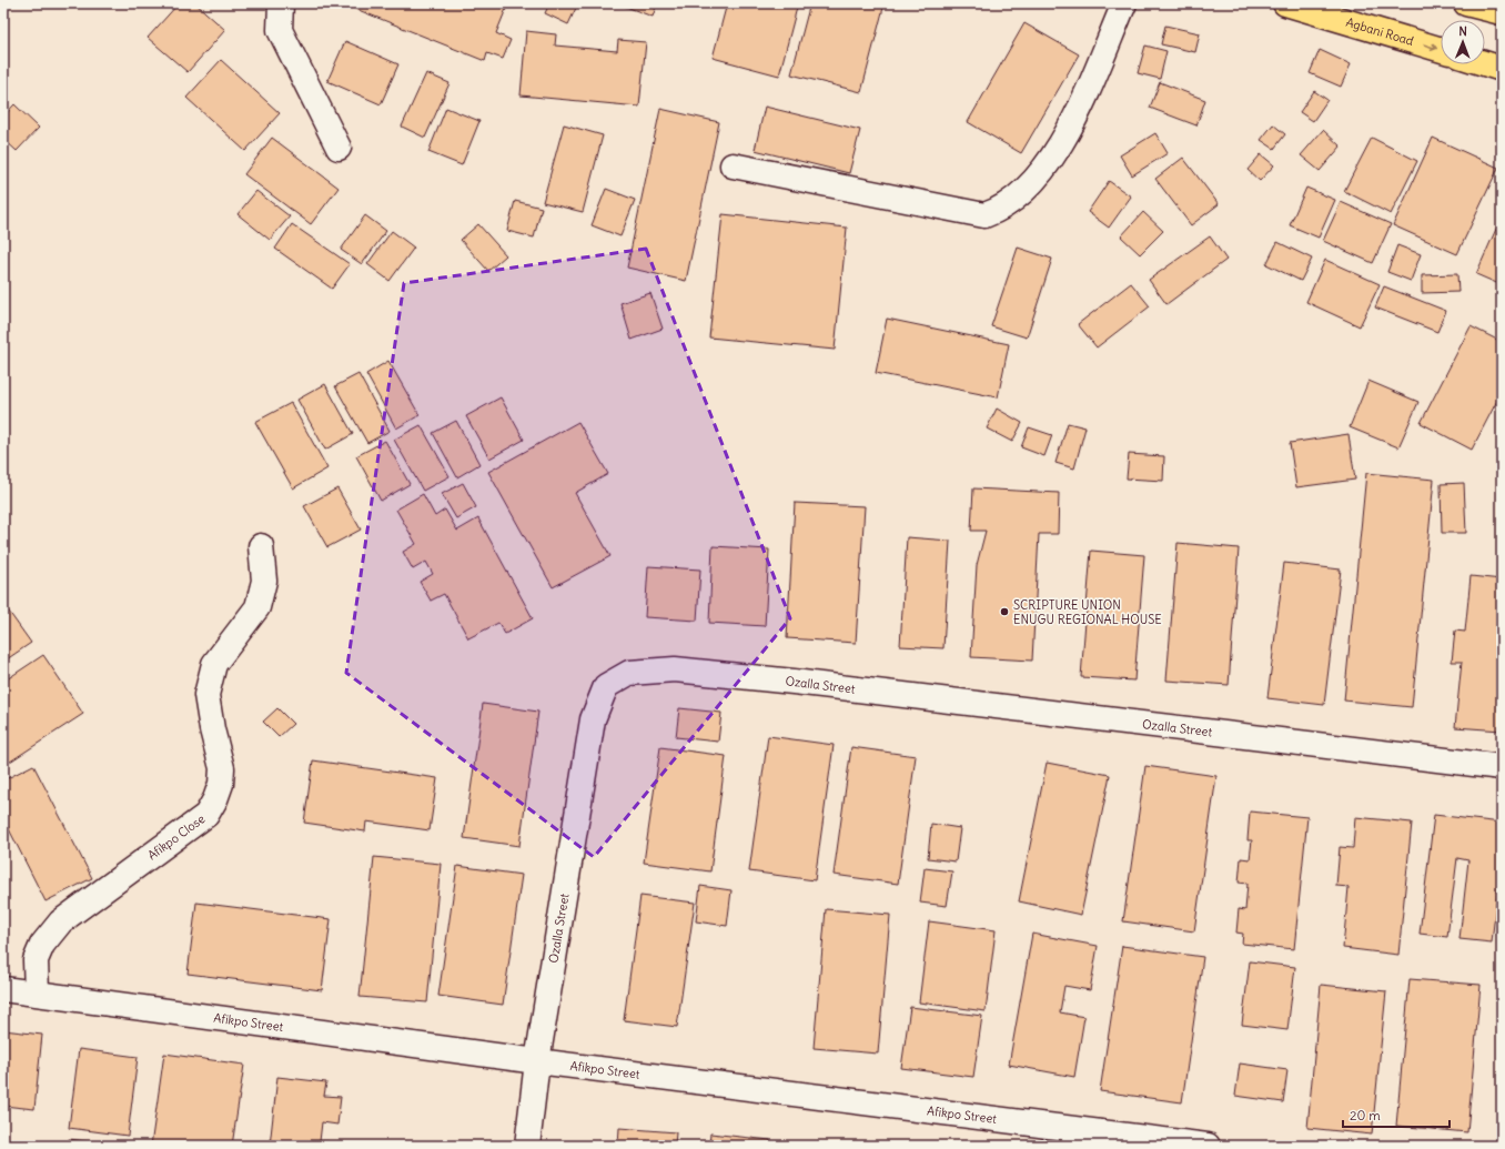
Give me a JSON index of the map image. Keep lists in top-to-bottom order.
{
  "streets": {
    "main road": ["Agbani Road"],
    "street": ["Ozalla Street", "Afikpo Close", "Afikpo Street"]
  },
  "crossings": [
    ["Ozalla Street", "Afikpo Street"],
    ["Afikpo Close", "Afikpo Street"]
  ],
  "one_way": ["Agbani Road"],
  "places": ["SCRIPTURE UNION ENUGU REGIONAL HOUSE"],
  "scale_bar": "20 m",
  "north": "top"
}
